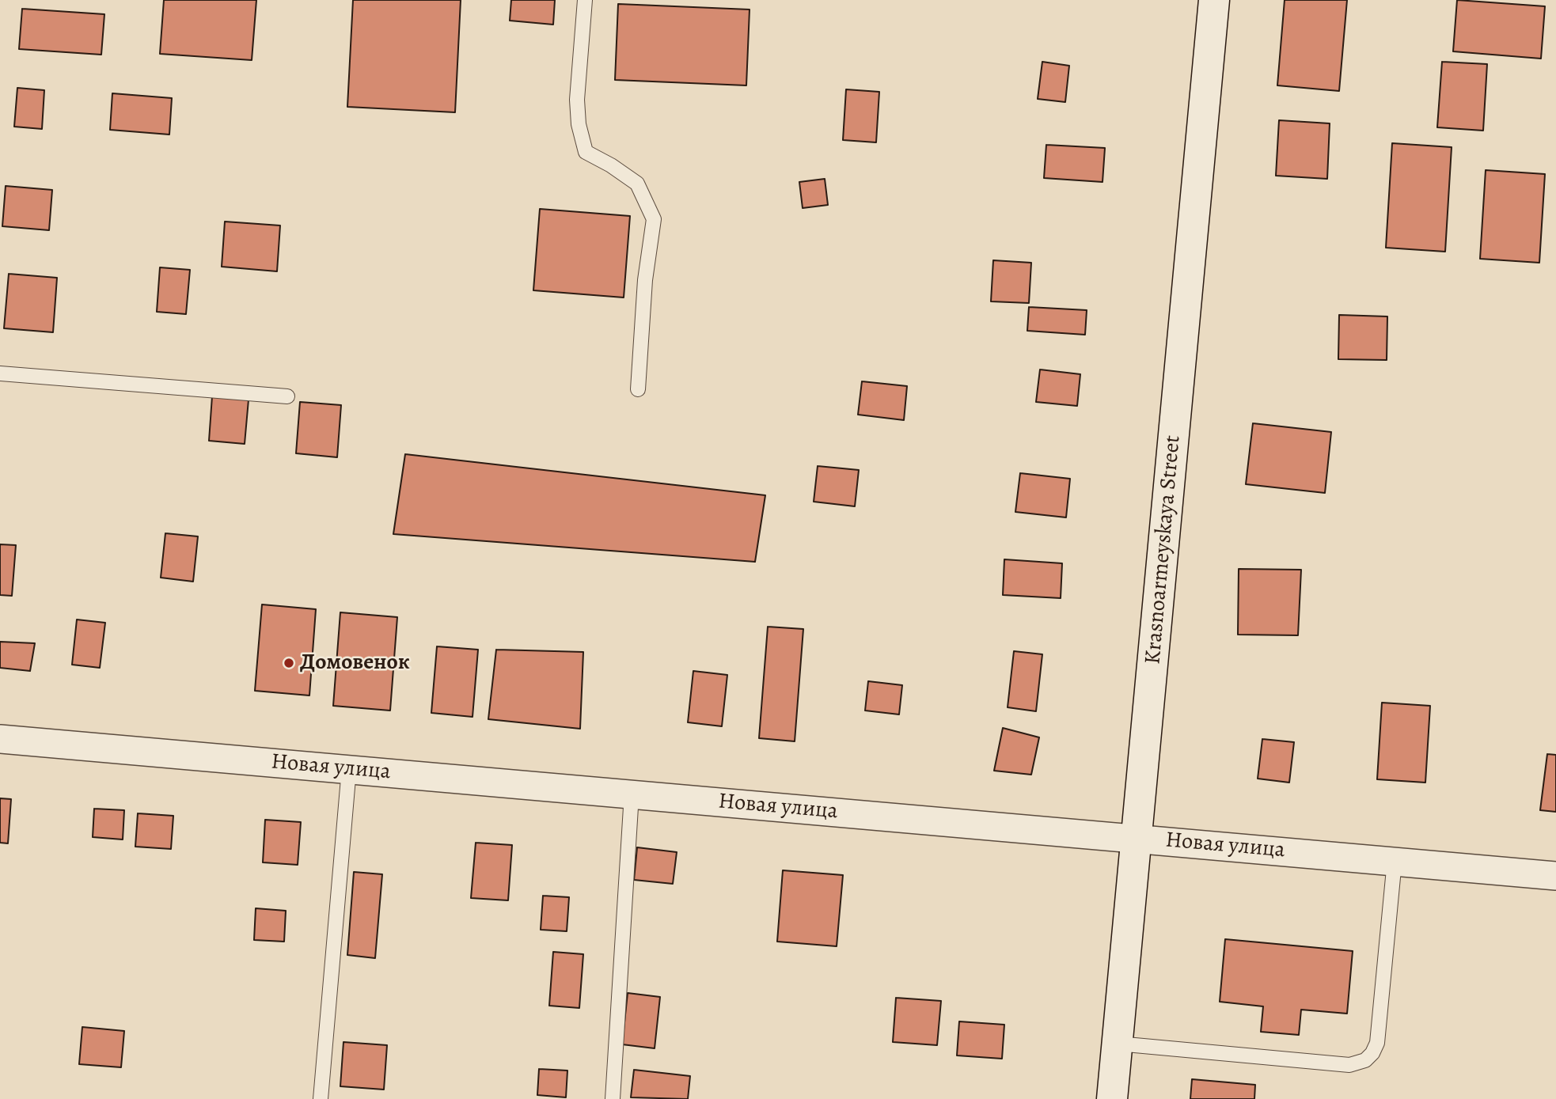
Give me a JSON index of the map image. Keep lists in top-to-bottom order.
{
  "streets": {
    "main road": ["Krasnoarmeyskaya Street"],
    "street": ["Новая улица"]
  },
  "crossings": [
    ["Krasnoarmeyskaya Street", "Новая улица"]
  ],
  "places": ["Домовенок"]
}
